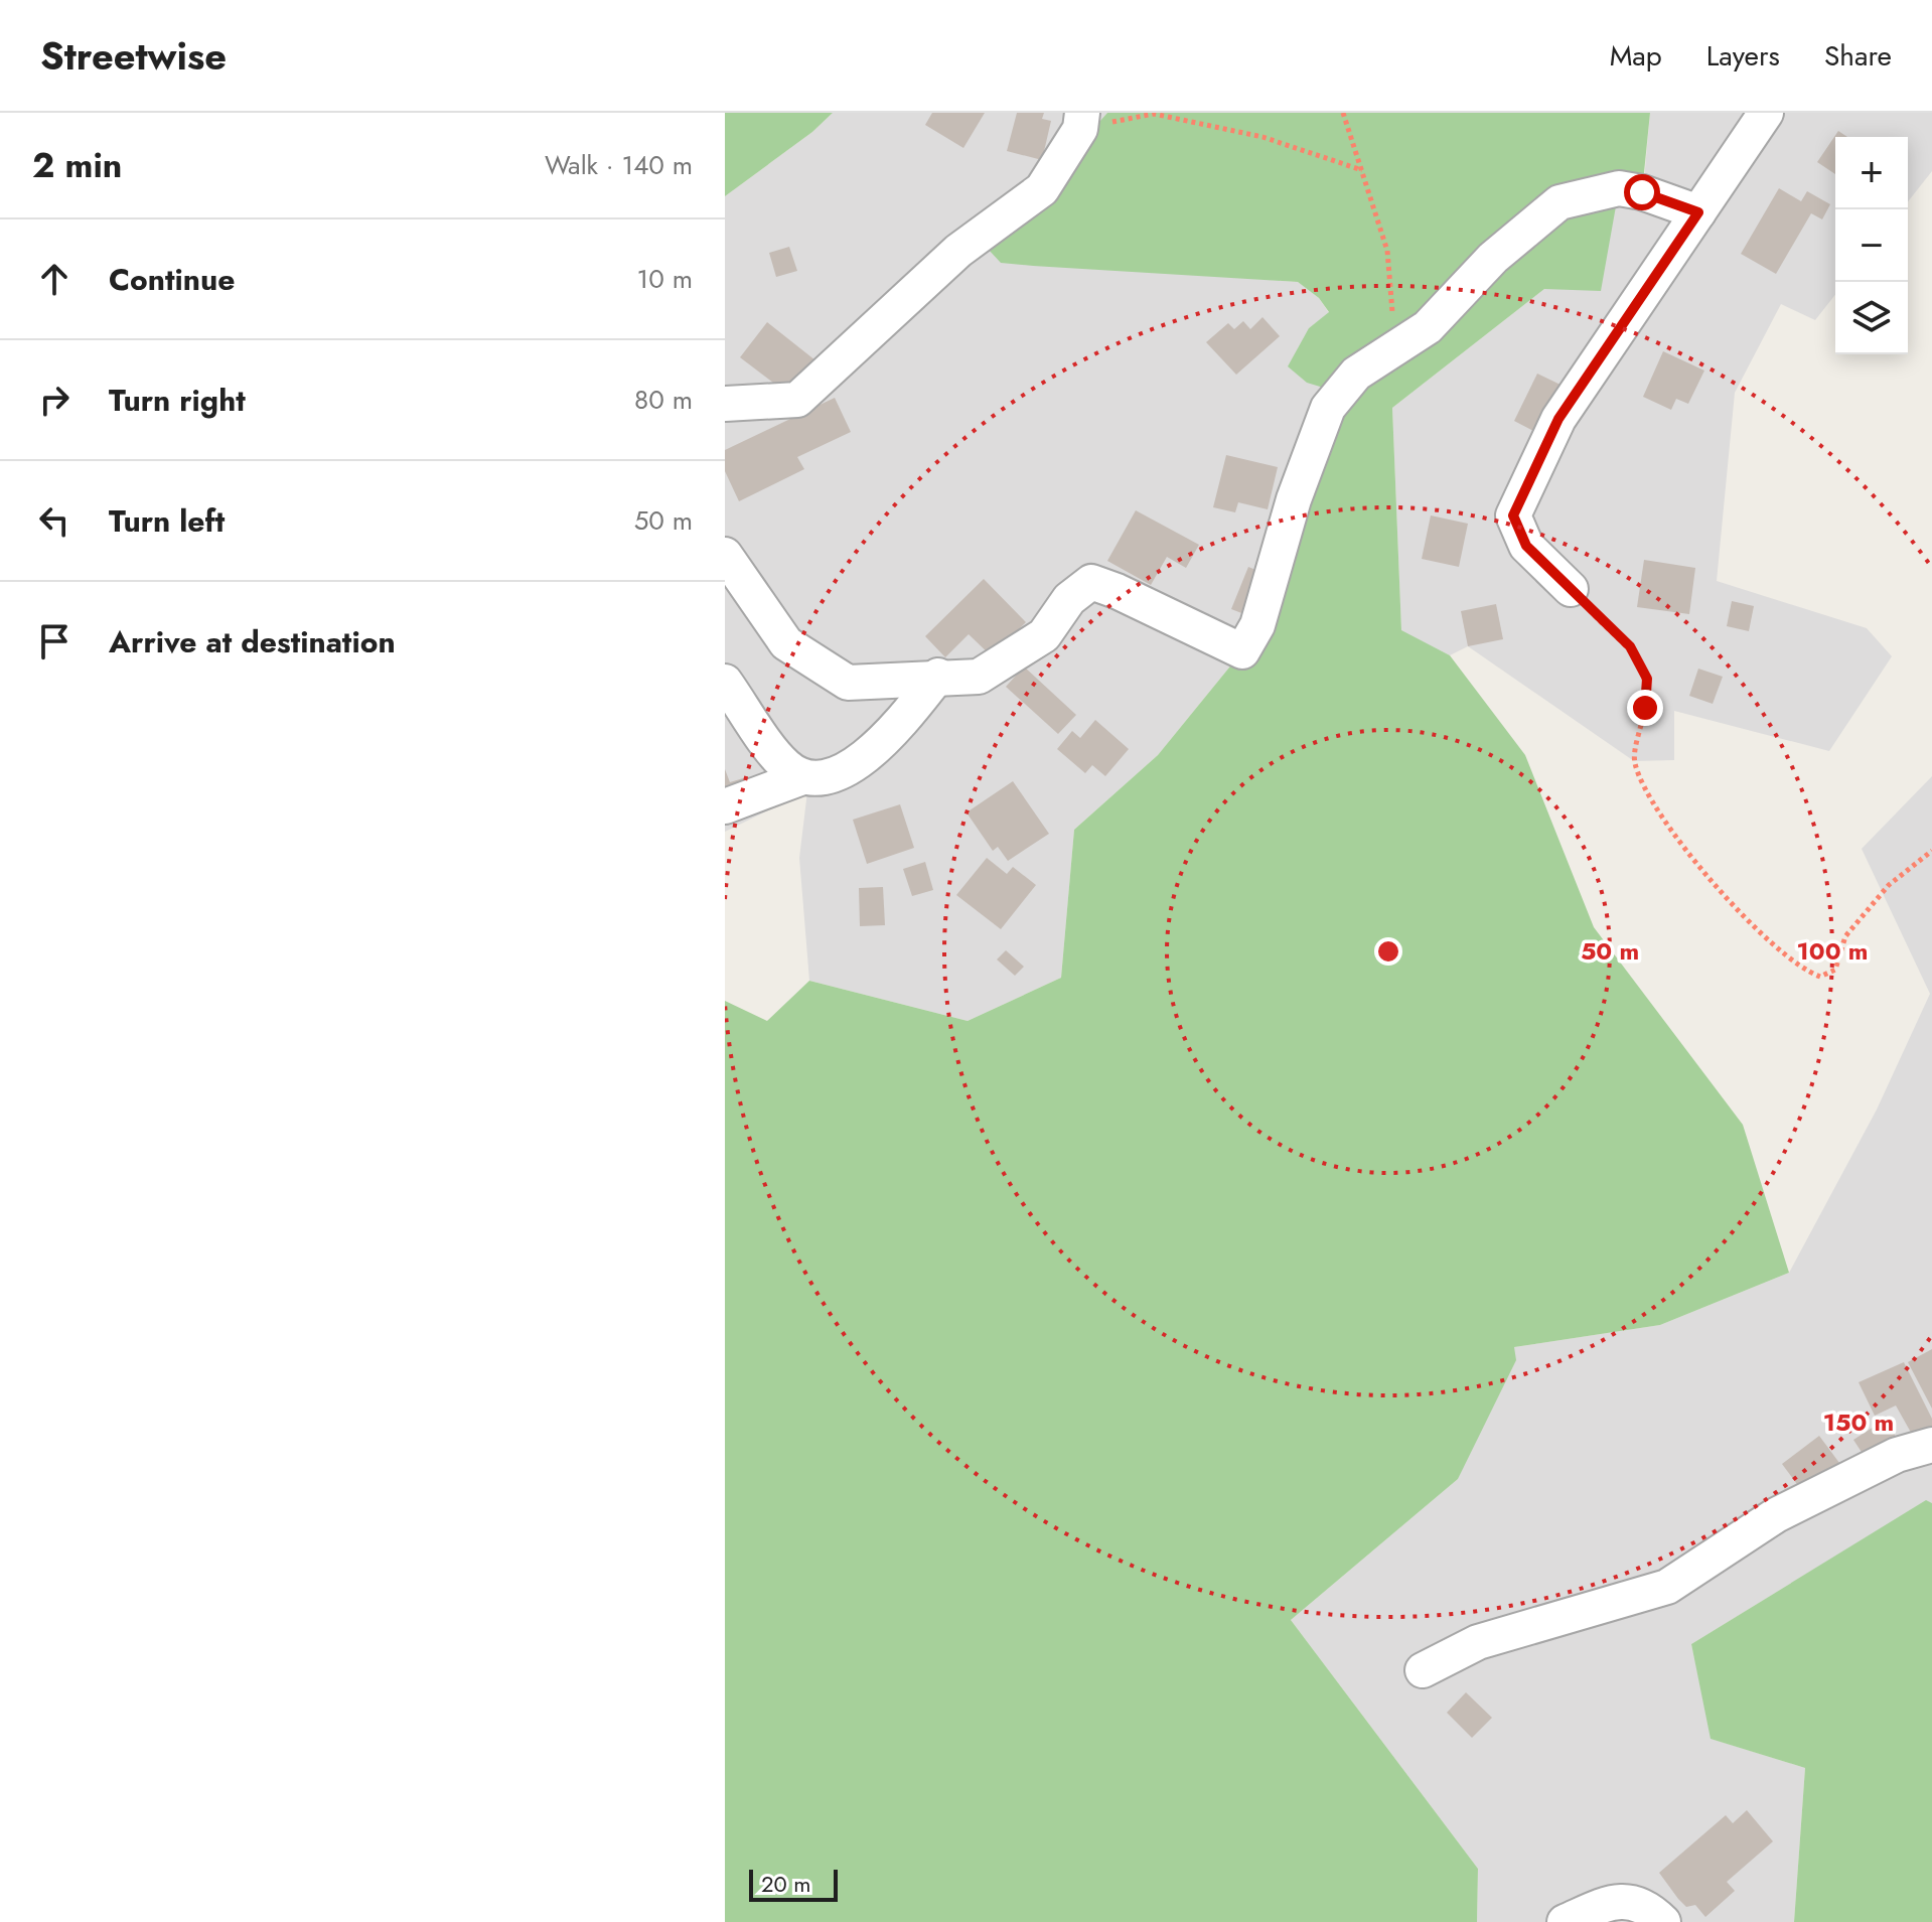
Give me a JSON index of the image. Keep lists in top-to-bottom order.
{
  "scale_bar": "20 m",
  "page": {
    "header": "Streetwise",
    "nav": ["Map", "Layers", "Share"],
    "heading": ["2 min", "Walk · 140 m"],
    "map_buttons": ["+", "−"],
    "list": [
      ["Continue", "10 m"],
      ["Turn right", "80 m"],
      ["Turn left", "50 m"],
      "Arrive at destination"
    ],
    "scale": "20 m"
  },
  "rings": ["50 m", "100 m", "150 m"]
}
